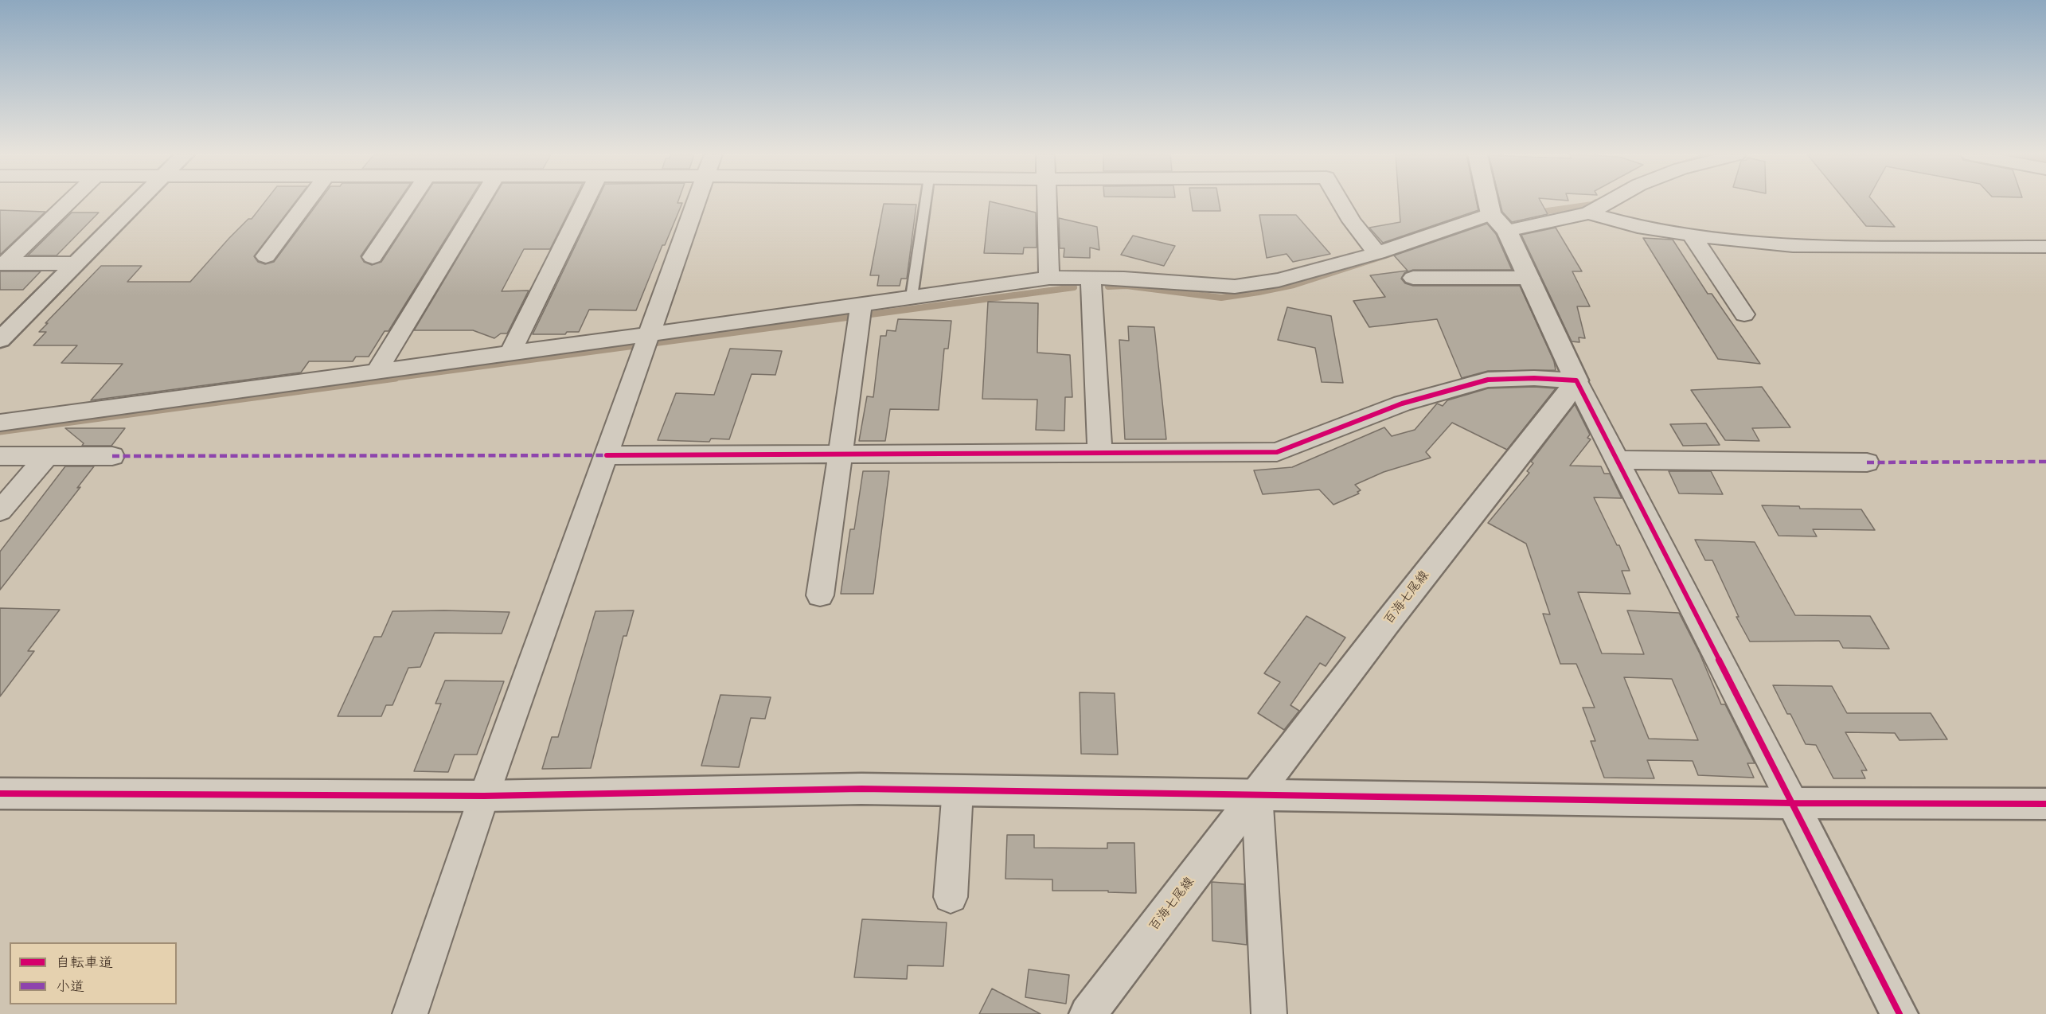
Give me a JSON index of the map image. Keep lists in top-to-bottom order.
{
  "streets": {
    "street": ["百海七尾線"]
  },
  "legend": ["自転車道", "小道"]
}
